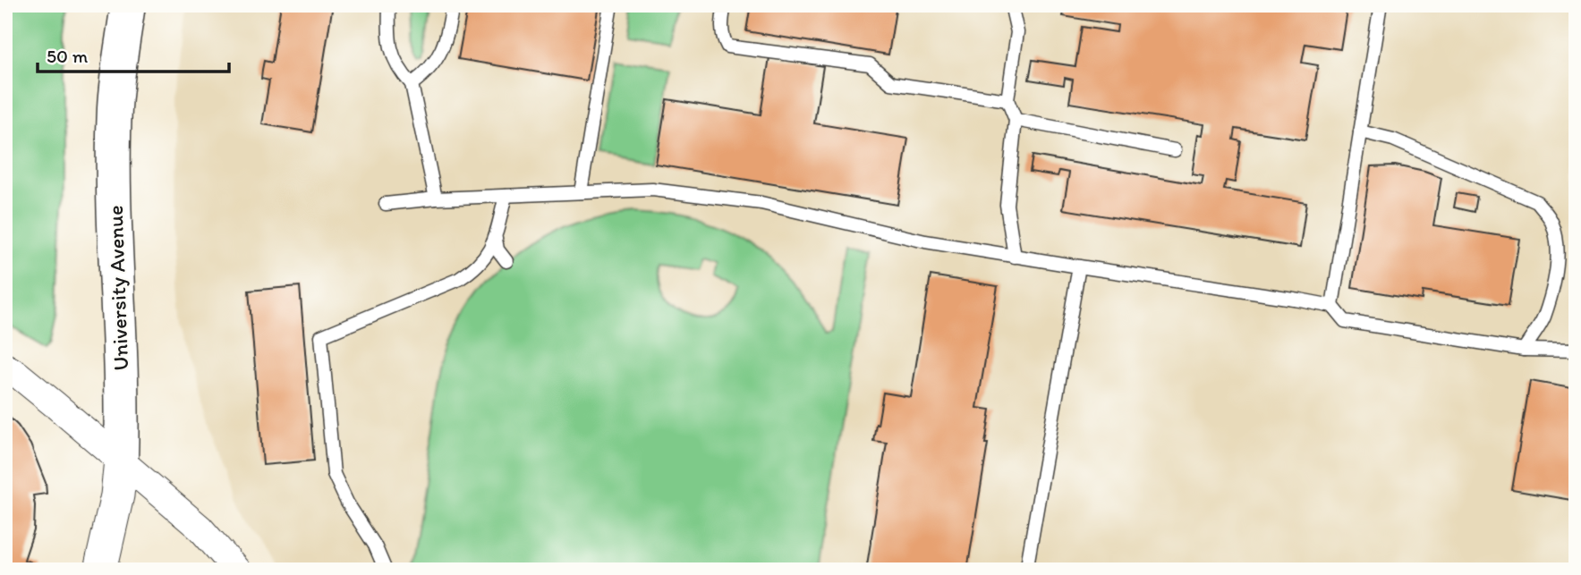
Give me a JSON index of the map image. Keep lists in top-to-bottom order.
{
  "streets": {
    "main road": ["University Avenue"]
  },
  "scale_bar": "50 m"
}
